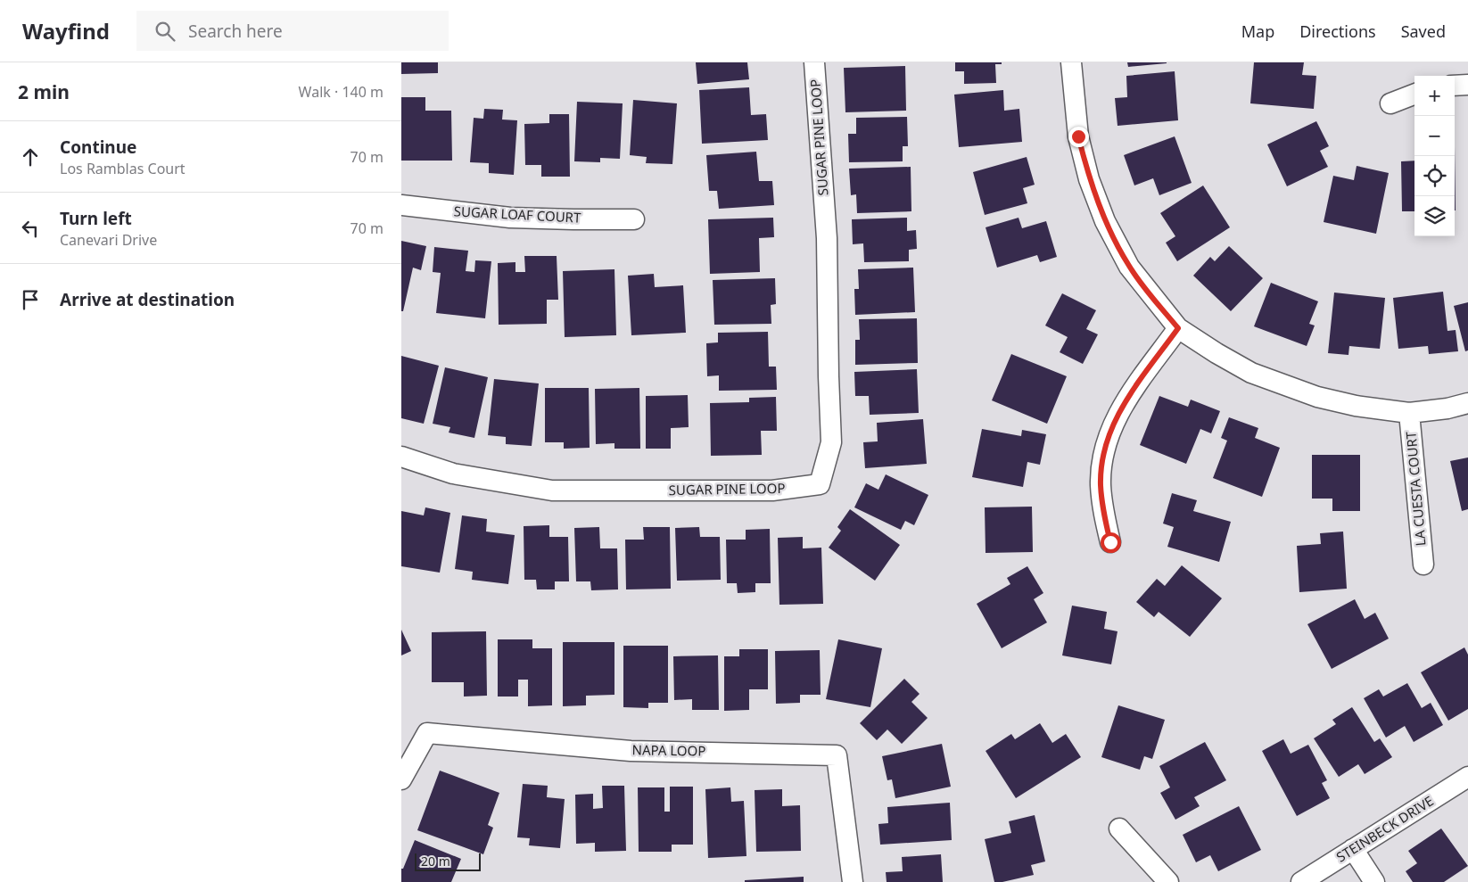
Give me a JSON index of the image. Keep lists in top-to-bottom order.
{
  "streets": {
    "street": [
      "SUGAR PINE LOOP",
      "SUGAR LOAF COURT",
      "LA CUESTA COURT",
      "NAPA LOOP",
      "STEINBECK DRIVE"
    ]
  },
  "scale_bar": "20 m",
  "page": {
    "header": "Wayfind",
    "search": "Search here",
    "nav": ["Map", "Directions", "Saved"],
    "heading": ["2 min", "Walk · 140 m"],
    "map_buttons": ["+", "−"],
    "list": [
      ["Continue", "Los Ramblas Court", "70 m"],
      ["Turn left", "Canevari Drive", "70 m"],
      "Arrive at destination"
    ],
    "scale": "20 m"
  }
}
